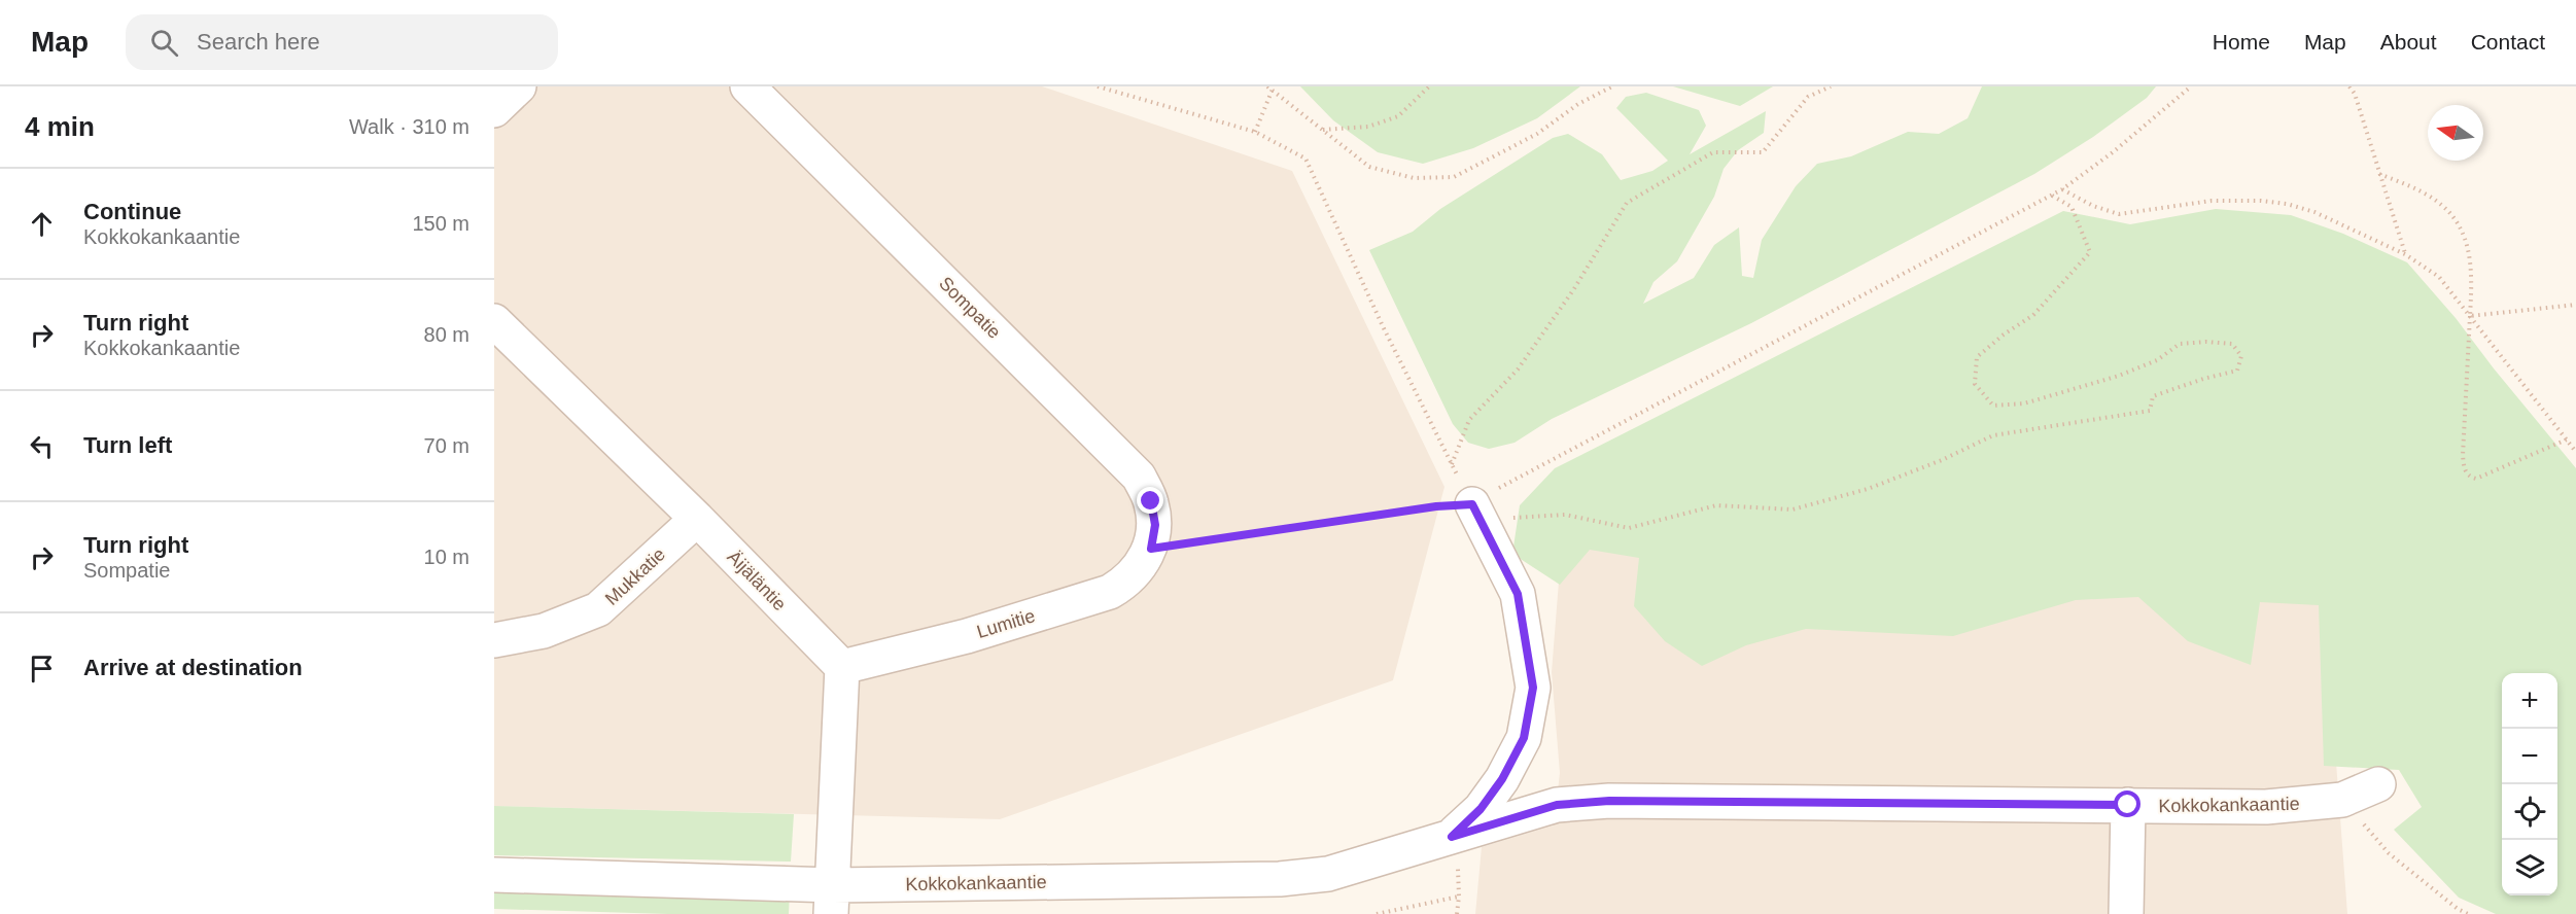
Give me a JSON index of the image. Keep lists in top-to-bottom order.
{
  "streets": {
    "street": [
      "Sompatie",
      "Mukkatie",
      "Äijäläntie",
      "Lumitie",
      "Kokkokankaantie"
    ]
  },
  "crossings": [
    ["Sompatie", "Lumitie"],
    ["Mukkatie", "Äijäläntie"],
    ["Äijäläntie", "Lumitie"]
  ],
  "north": "left",
  "page": {
    "header": "Map",
    "search": "Search here",
    "nav": [
      "Home",
      "Map",
      "About",
      "Contact"
    ],
    "heading": ["4 min", "Walk · 310 m"],
    "list": [
      ["Continue", "Kokkokankaantie", "150 m"],
      ["Turn right", "Kokkokankaantie", "80 m"],
      ["Turn left", "70 m"],
      ["Turn right", "Sompatie", "10 m"],
      "Arrive at destination"
    ],
    "map_buttons": ["+", "−"]
  }
}
